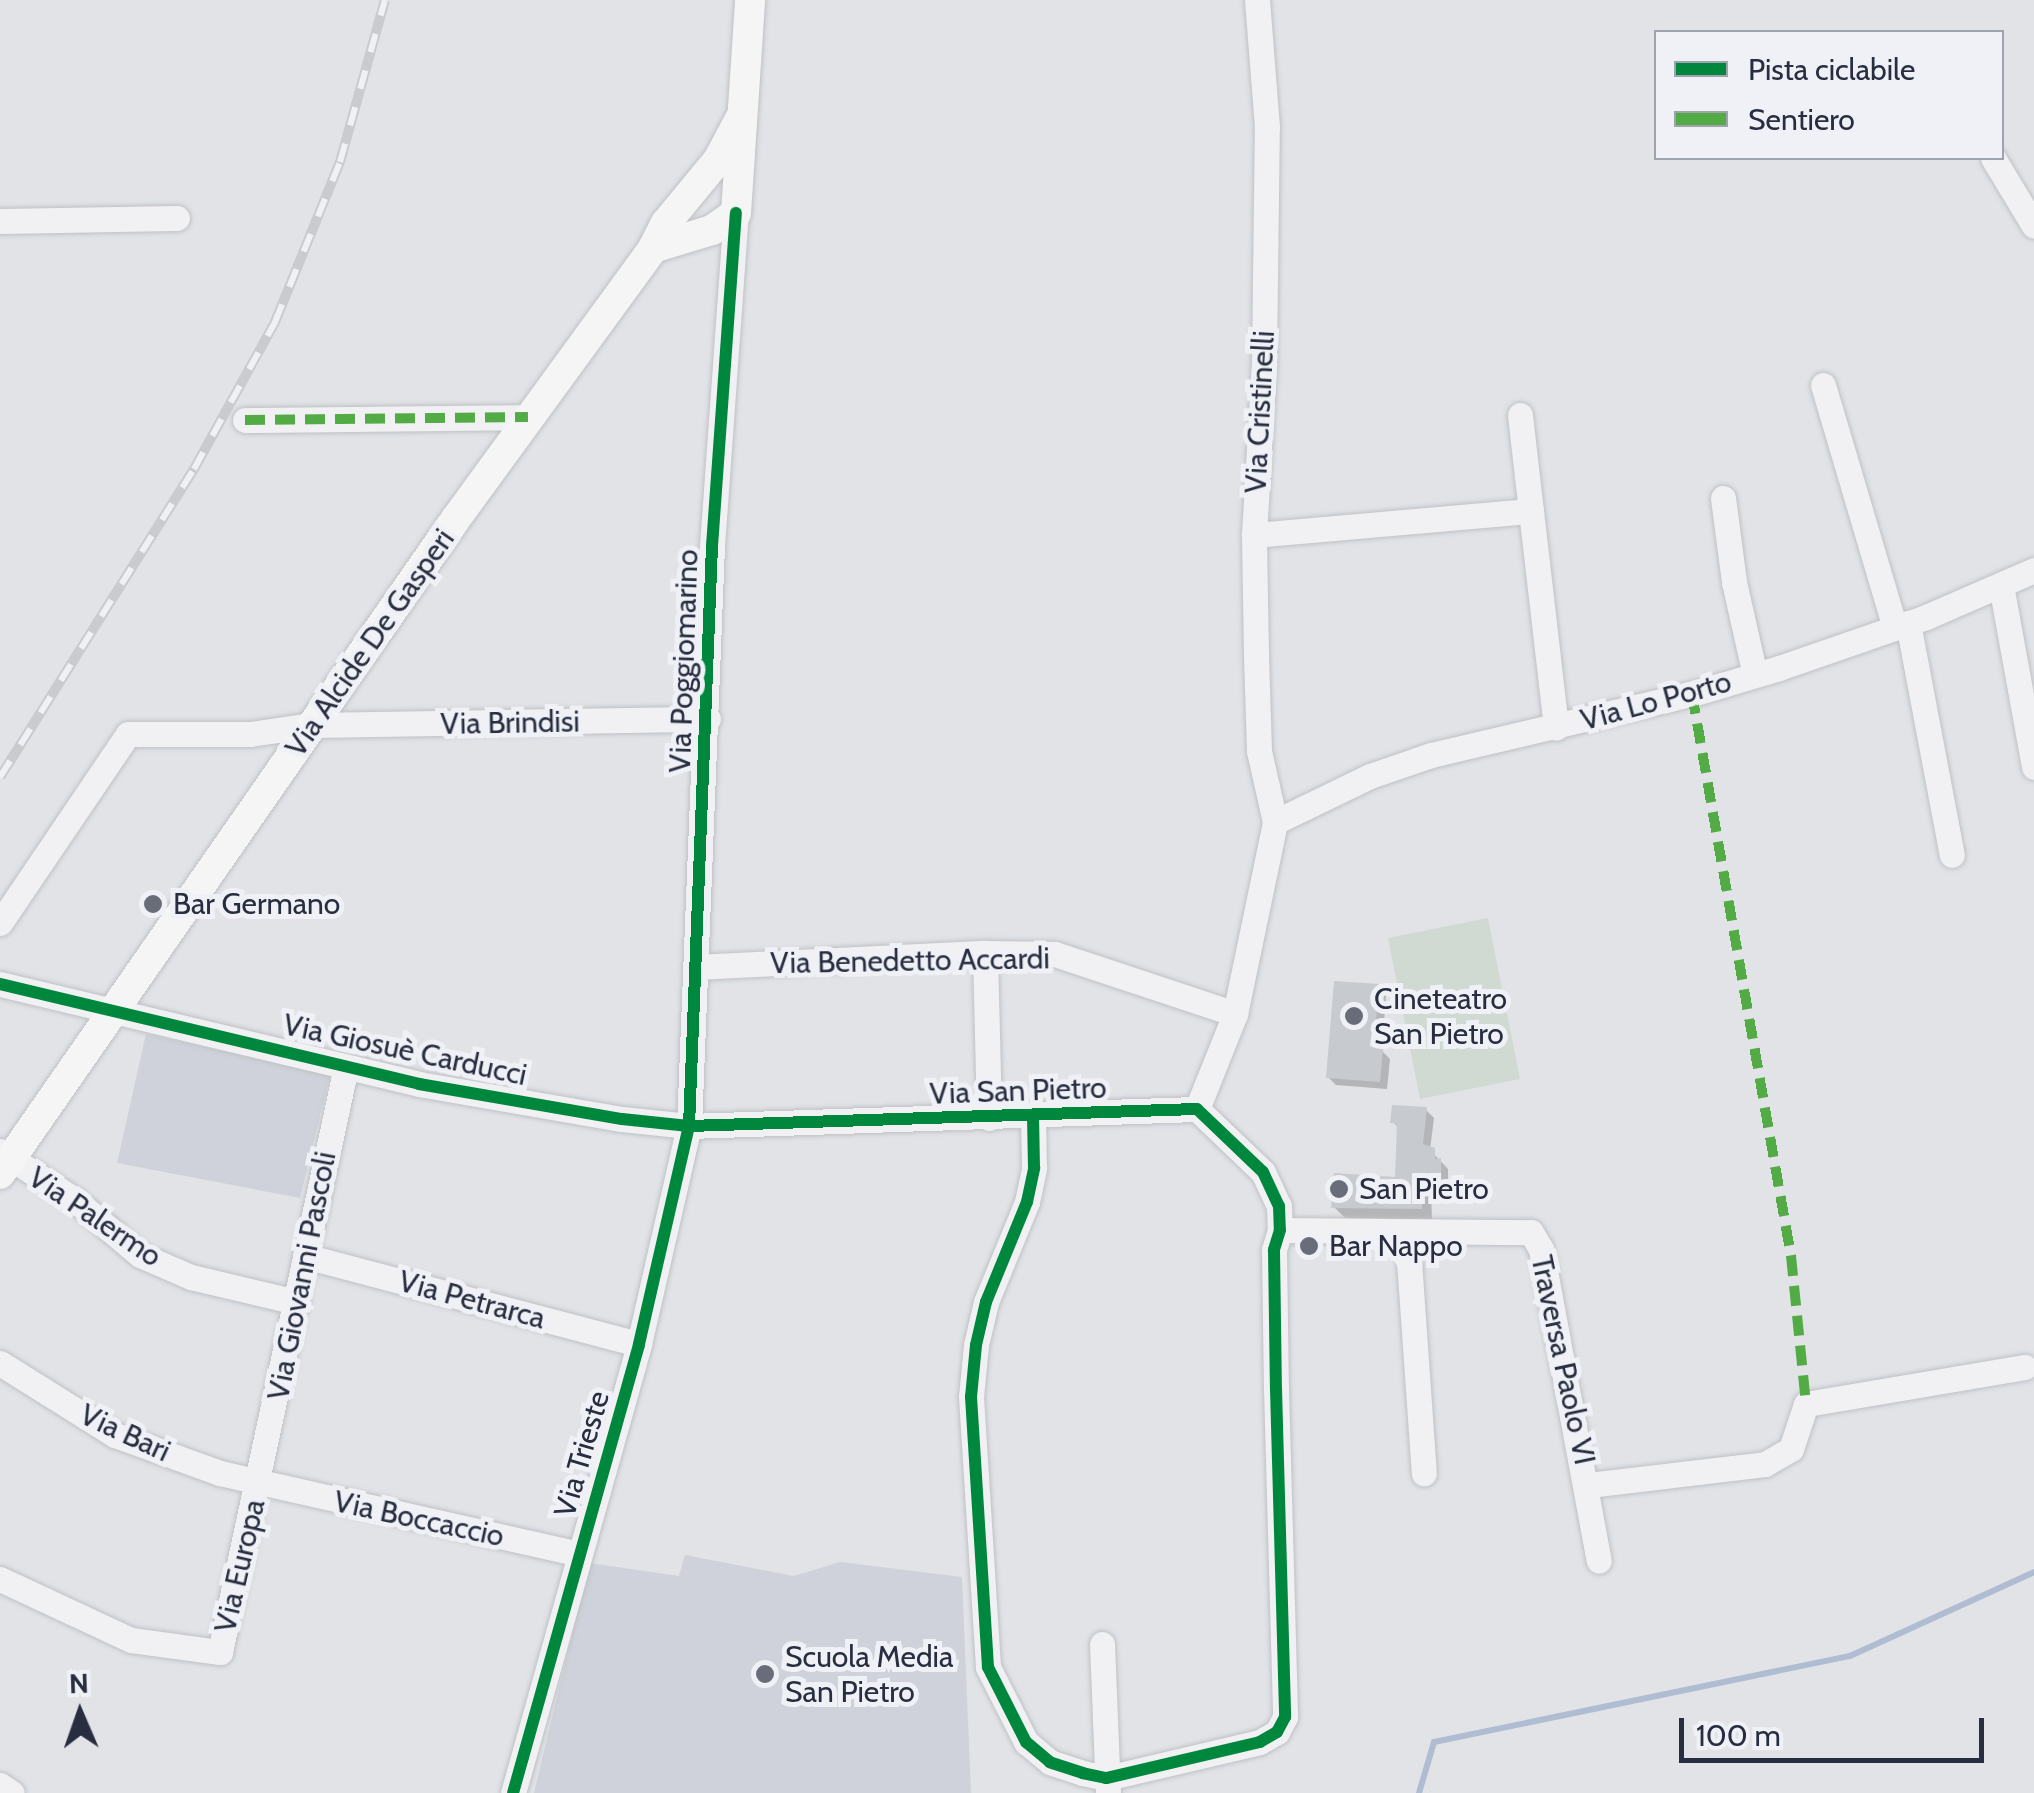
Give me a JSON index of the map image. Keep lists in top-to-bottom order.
{
  "streets": {
    "main road": ["Via Alcide De Gasperi", "Via Poggiomarino"],
    "street": [
      "Via Cristinelli",
      "Via Lo Porto",
      "Via Brindisi",
      "Via Benedetto Accardi",
      "Via Giosuè Carducci",
      "Via San Pietro",
      "Via Palermo",
      "Via Giovanni Pascoli",
      "Via Petrarca",
      "Traversa Paolo VI",
      "Via Bari",
      "Via Trieste",
      "Via Boccaccio",
      "Via Europa"
    ]
  },
  "crossings": [
    ["Via Cristinelli", "Via Lo Porto"],
    ["Via Alcide De Gasperi", "Via Poggiomarino"],
    ["Via Alcide De Gasperi", "Via Brindisi"],
    ["Via Alcide De Gasperi", "Via Giosuè Carducci"],
    ["Via Alcide De Gasperi", "Via Palermo"],
    ["Via Poggiomarino", "Via Brindisi"],
    ["Via Poggiomarino", "Via Benedetto Accardi"],
    ["Via Poggiomarino", "Via Giosuè Carducci"],
    ["Via Poggiomarino", "Via San Pietro"],
    ["Via Poggiomarino", "Via Trieste"],
    ["Via Giosuè Carducci", "Via San Pietro"],
    ["Via Giosuè Carducci", "Via Giovanni Pascoli"],
    ["Via Giosuè Carducci", "Via Trieste"],
    ["Via San Pietro", "Via Trieste"],
    ["Via Palermo", "Via Giovanni Pascoli"],
    ["Via Giovanni Pascoli", "Via Petrarca"],
    ["Via Giovanni Pascoli", "Via Bari"],
    ["Via Giovanni Pascoli", "Via Boccaccio"],
    ["Via Giovanni Pascoli", "Via Europa"],
    ["Via Petrarca", "Via Trieste"],
    ["Via Bari", "Via Boccaccio"],
    ["Via Bari", "Via Europa"],
    ["Via Trieste", "Via Boccaccio"],
    ["Via Boccaccio", "Via Europa"]
  ],
  "places": [
    "Bar Germano",
    "Cineteatro San Pietro",
    "San Pietro",
    "Bar Nappo",
    "Scuola Media San Pietro"
  ],
  "legend": ["Pista ciclabile", "Sentiero"],
  "scale_bar": "100 m",
  "north": "top"
}
